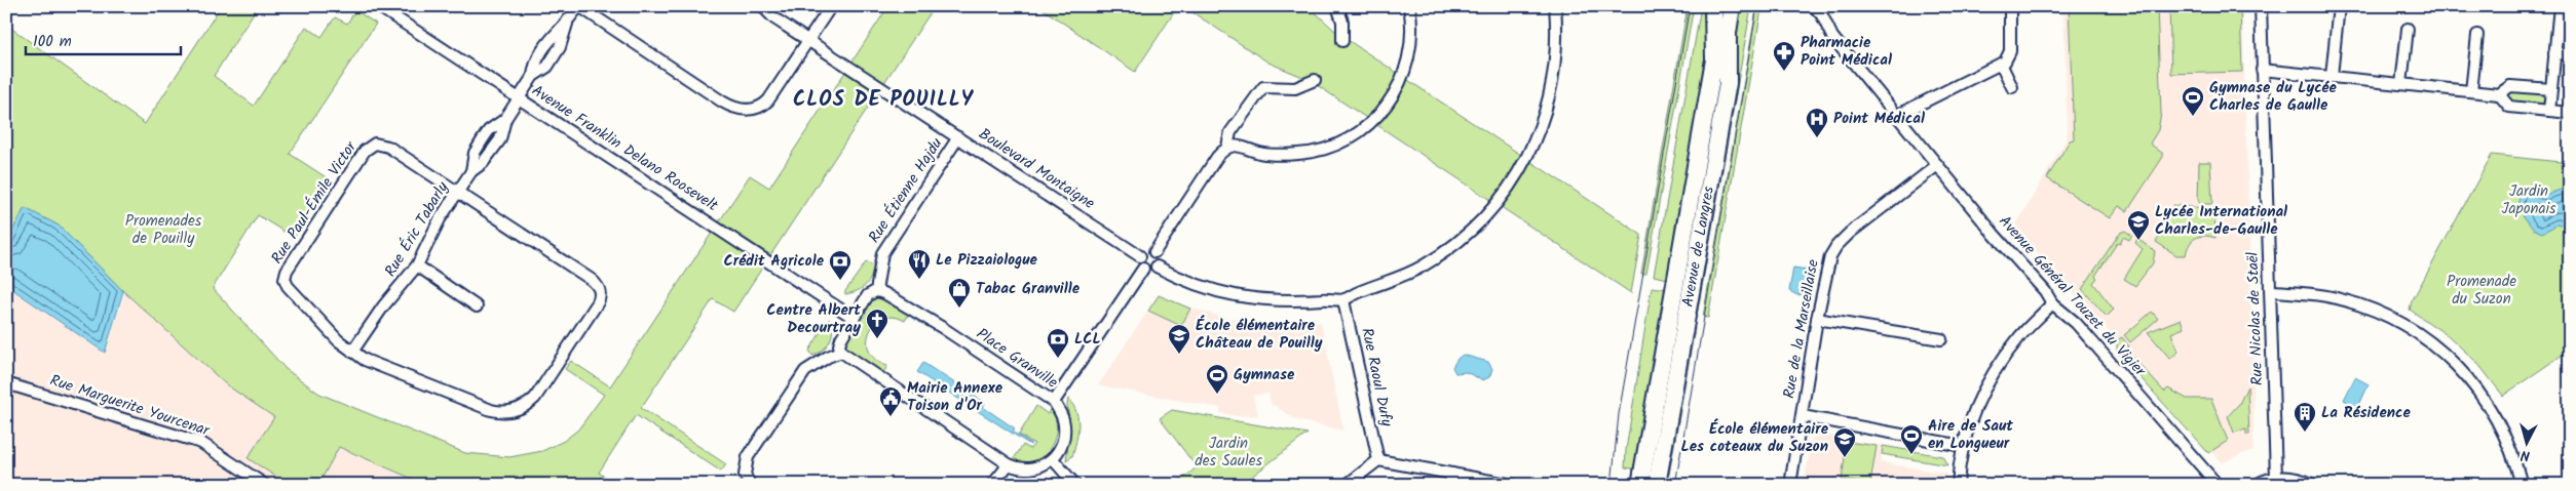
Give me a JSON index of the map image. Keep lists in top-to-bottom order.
{
  "streets": {
    "main road": ["Avenue de Langres"],
    "street": [
      "Avenue Franklin Delano Roosevelt",
      "Boulevard Montaigne",
      "Rue Étienne Hajdu",
      "Rue Paul-Émile Victor",
      "Rue Éric Tabarly",
      "Avenue Général Touzet du Vigier",
      "Rue Nicolas de Staël",
      "Rue de la Marseillaise",
      "Place Granville",
      "Rue Raoul Dufy",
      "Rue Marguerite Yourcenar"
    ]
  },
  "crossings": [
    ["Avenue Franklin Delano Roosevelt", "Rue Éric Tabarly"],
    ["Boulevard Montaigne", "Rue Étienne Hajdu"],
    ["Rue Étienne Hajdu", "Place Granville"],
    ["Rue Paul-Émile Victor", "Rue Éric Tabarly"],
    ["Avenue Général Touzet du Vigier", "Rue de la Marseillaise"]
  ],
  "districts": ["CLOS DE POUILLY"],
  "parks": [
    "Jardin Japonais",
    "Promenades de Pouilly",
    "Promenade du Suzon",
    "Jardin des Saules"
  ],
  "places": {
    "pharmacy": ["Pharmacie Point Médical"],
    "sports": ["Gymnase du Lycée Charles de Gaulle", "Gymnase", "Aire de Saut en Longueur"],
    "hospital": ["Point Médical"],
    "school or university": ["Lycée International Charles-de-Gaulle", "École élémentaire Château de Pouilly", "École élémentaire Les coteaux du Suzon"],
    "restaurant": ["Le Pizzaiologue"],
    "bank": ["Crédit Agricole", "LCL"],
    "shop": ["Tabac Granville"],
    "church": ["Centre Albert Decourtray"],
    "public building": ["Mairie Annexe Toison d'Or"],
    "building": ["La Résidence"]
  },
  "scale_bar": "100 m",
  "north": "bottom"
}
